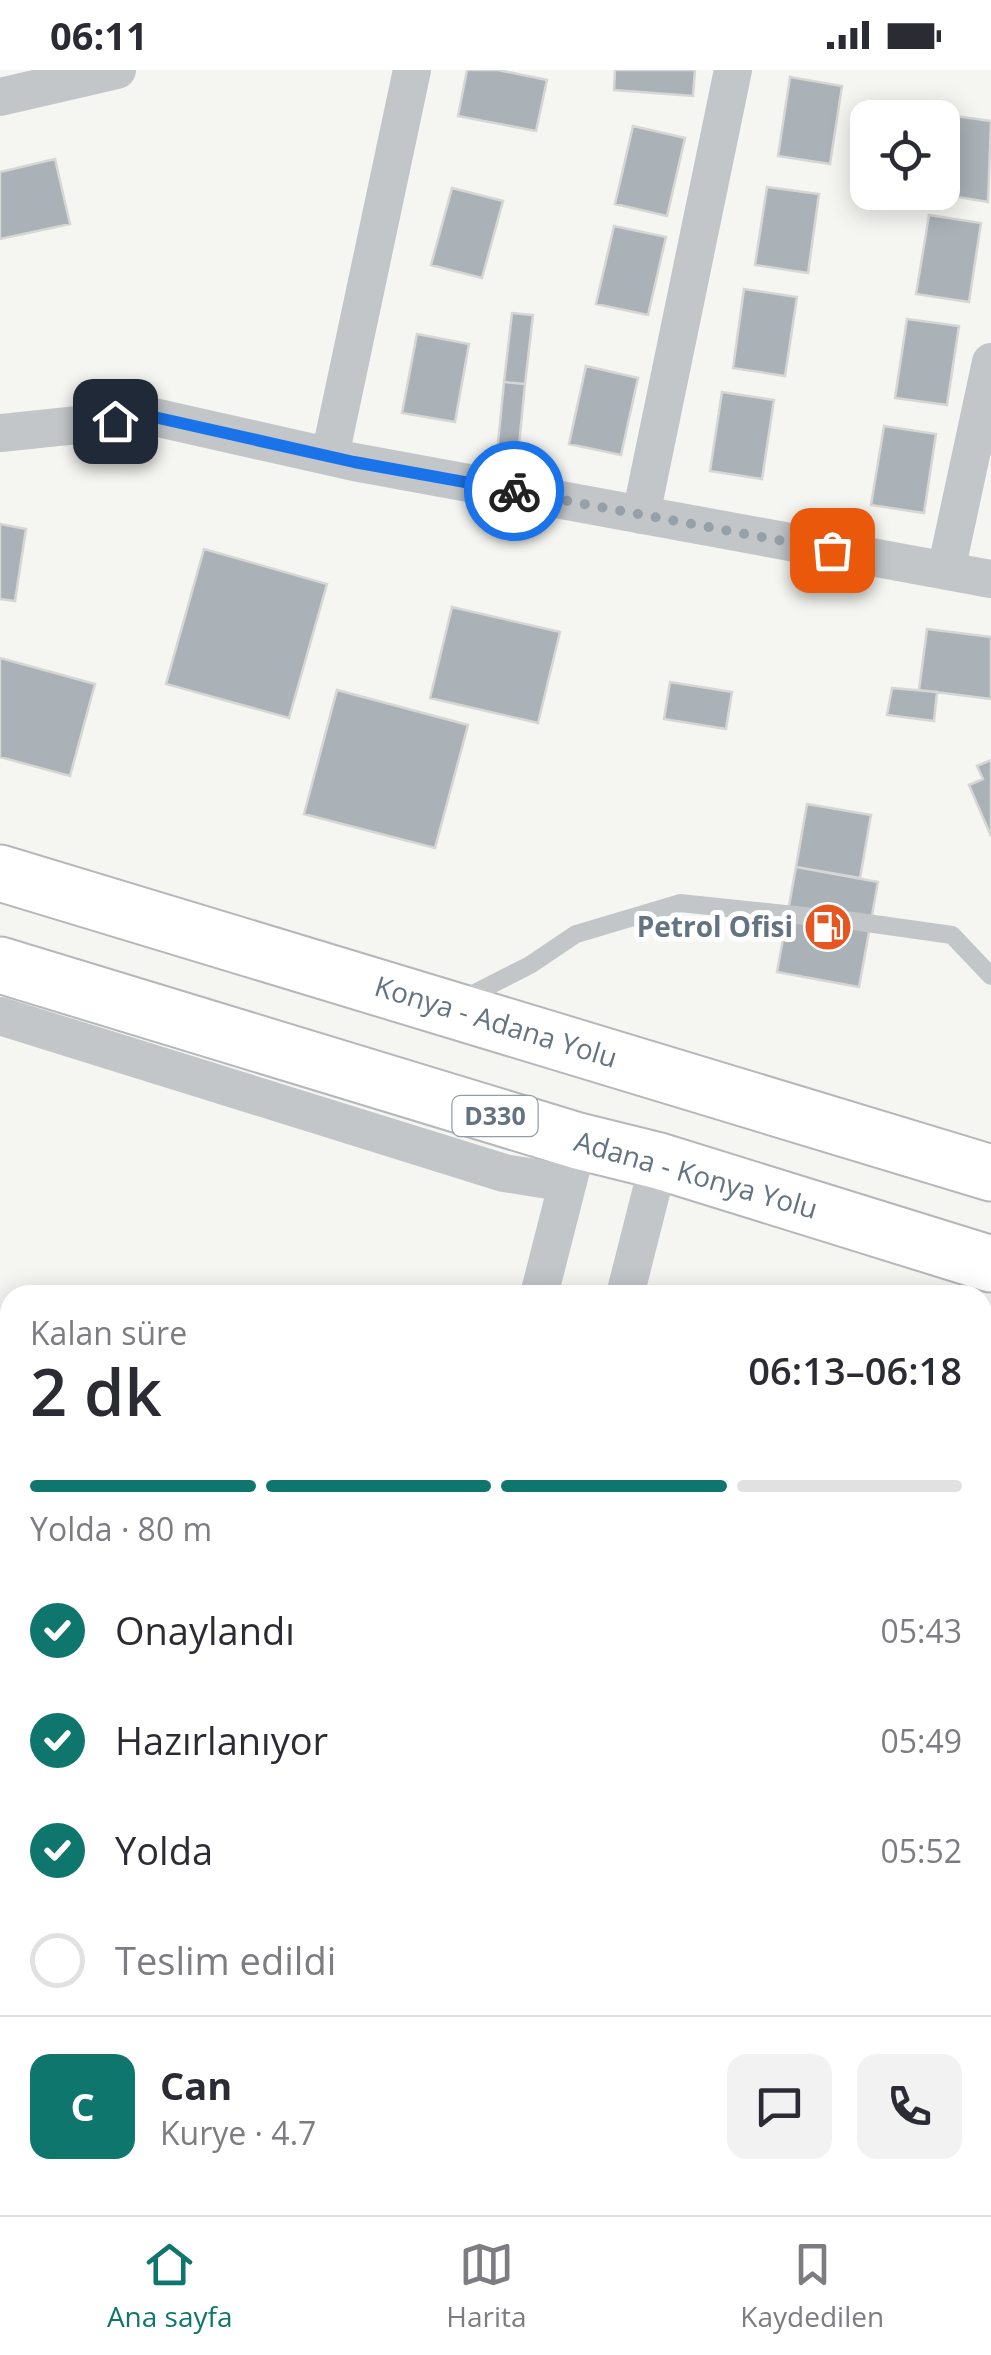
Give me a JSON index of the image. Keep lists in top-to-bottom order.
{
  "streets": {
    "highway": ["Konya - Adana Yolu", "D330", "Adana - Konya Yolu"]
  },
  "places": {
    "fuel station": ["Petrol Ofisi"]
  },
  "page": {
    "status": "06:11",
    "heading": ["2 dk", "Kalan süre", "06:13–06:18"],
    "panel": ["Can", "Kurye · 4.7"],
    "bar": "Yolda · 80 m",
    "list": [
      ["Onaylandı", "05:43"],
      ["Hazırlanıyor", "05:49"],
      ["Yolda", "05:52"],
      "Teslim edildi"
    ],
    "round": "C",
    "tabs": ["Ana sayfa", "Harita", "Kaydedilen"]
  }
}
